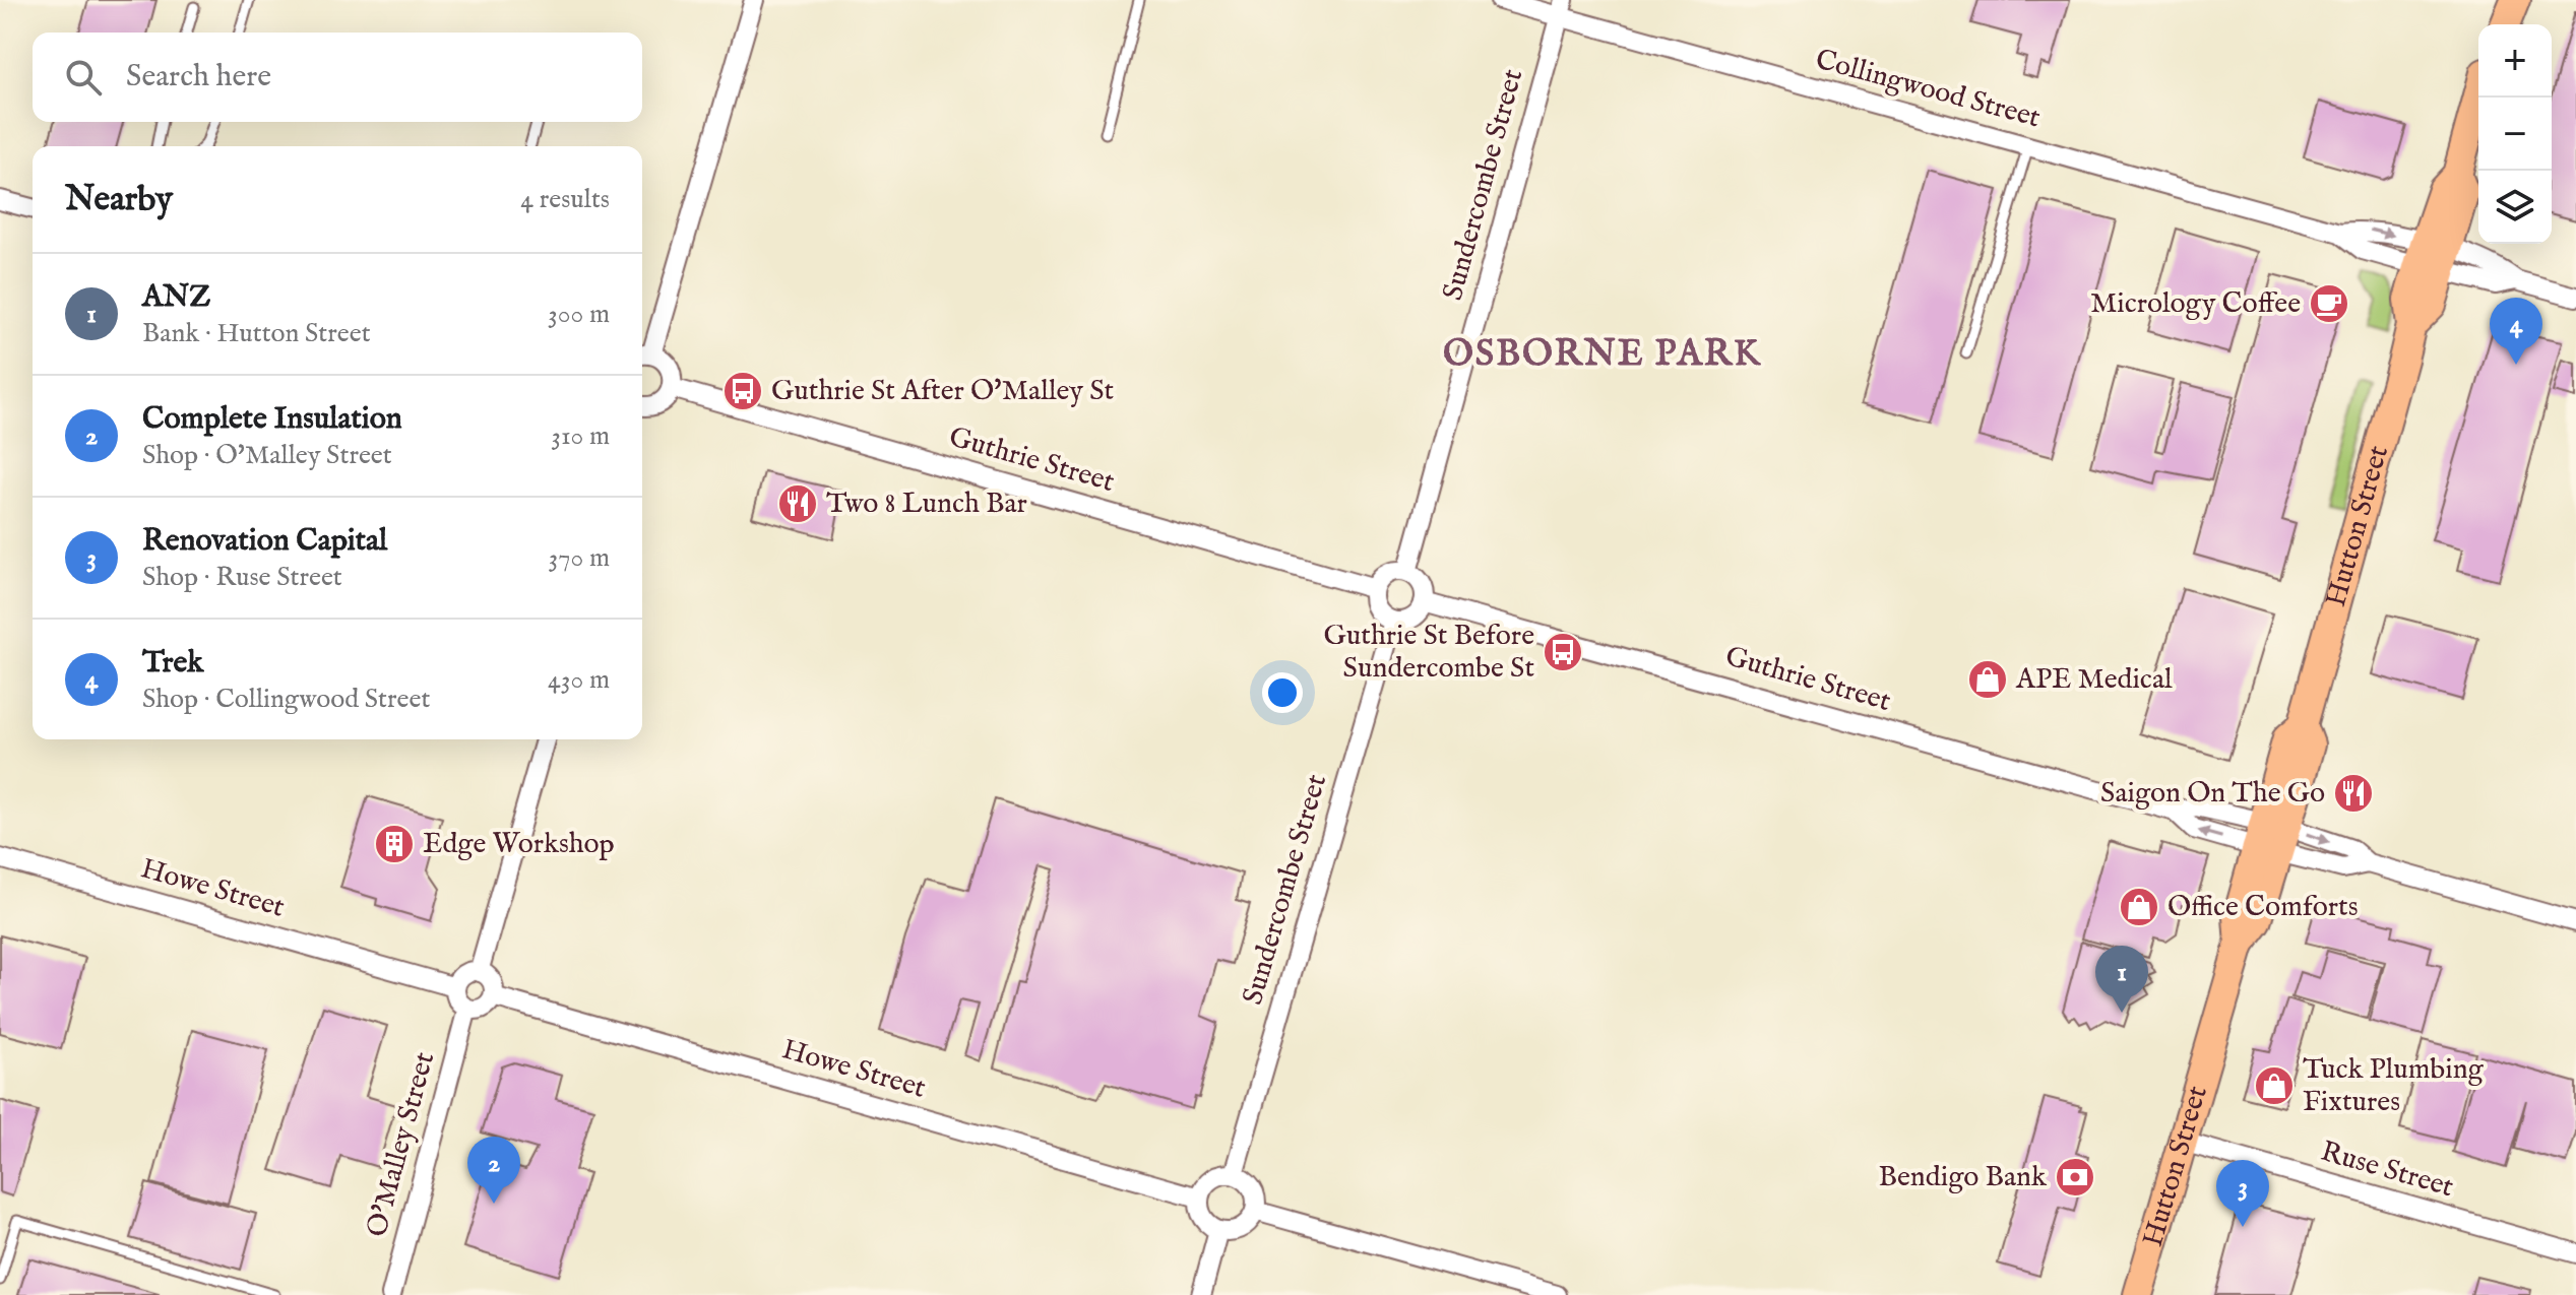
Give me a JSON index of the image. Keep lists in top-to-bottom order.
{
  "streets": {
    "main road": ["Hutton Street"],
    "street": [
      "Collingwood Street",
      "Sundercombe Street",
      "Guthrie Street",
      "Howe Street",
      "O'Malley Street",
      "Ruse Street"
    ]
  },
  "crossings": [
    ["Collingwood Street", "Sundercombe Street"],
    ["Collingwood Street", "Hutton Street"],
    ["Sundercombe Street", "Guthrie Street"],
    ["Sundercombe Street", "Howe Street"],
    ["Guthrie Street", "Hutton Street"],
    ["Hutton Street", "Ruse Street"],
    ["Howe Street", "O'Malley Street"]
  ],
  "districts": ["OSBORNE PARK"],
  "places": {
    "cafe": ["Micrology Coffee"],
    "bus stop": ["Guthrie St After O'Malley St", "Guthrie St Before Sundercombe St"],
    "restaurant": ["Two 8 Lunch Bar", "Saigon On The Go"],
    "shop": ["APE Medical", "Office Comforts", "Tuck Plumbing Fixtures"],
    "building": ["Edge Workshop"],
    "bank": ["Bendigo Bank"]
  },
  "page": {
    "map_buttons": ["+", "−"],
    "search": "Search here",
    "heading": ["Nearby", "4 results"],
    "list": [
      {
        "mark": "1",
        "name": "ANZ",
        "note": "Bank · Hutton Street",
        "value": "300 m"
      },
      {
        "mark": "2",
        "name": "Complete Insulation",
        "note": "Shop · O'Malley Street",
        "value": "310 m"
      },
      {
        "mark": "3",
        "name": "Renovation Capital",
        "note": "Shop · Ruse Street",
        "value": "370 m"
      },
      {
        "mark": "4",
        "name": "Trek",
        "note": "Shop · Collingwood Street",
        "value": "430 m"
      }
    ],
    "pins": [
      "4",
      "1",
      "2",
      "3"
    ]
  }
}
